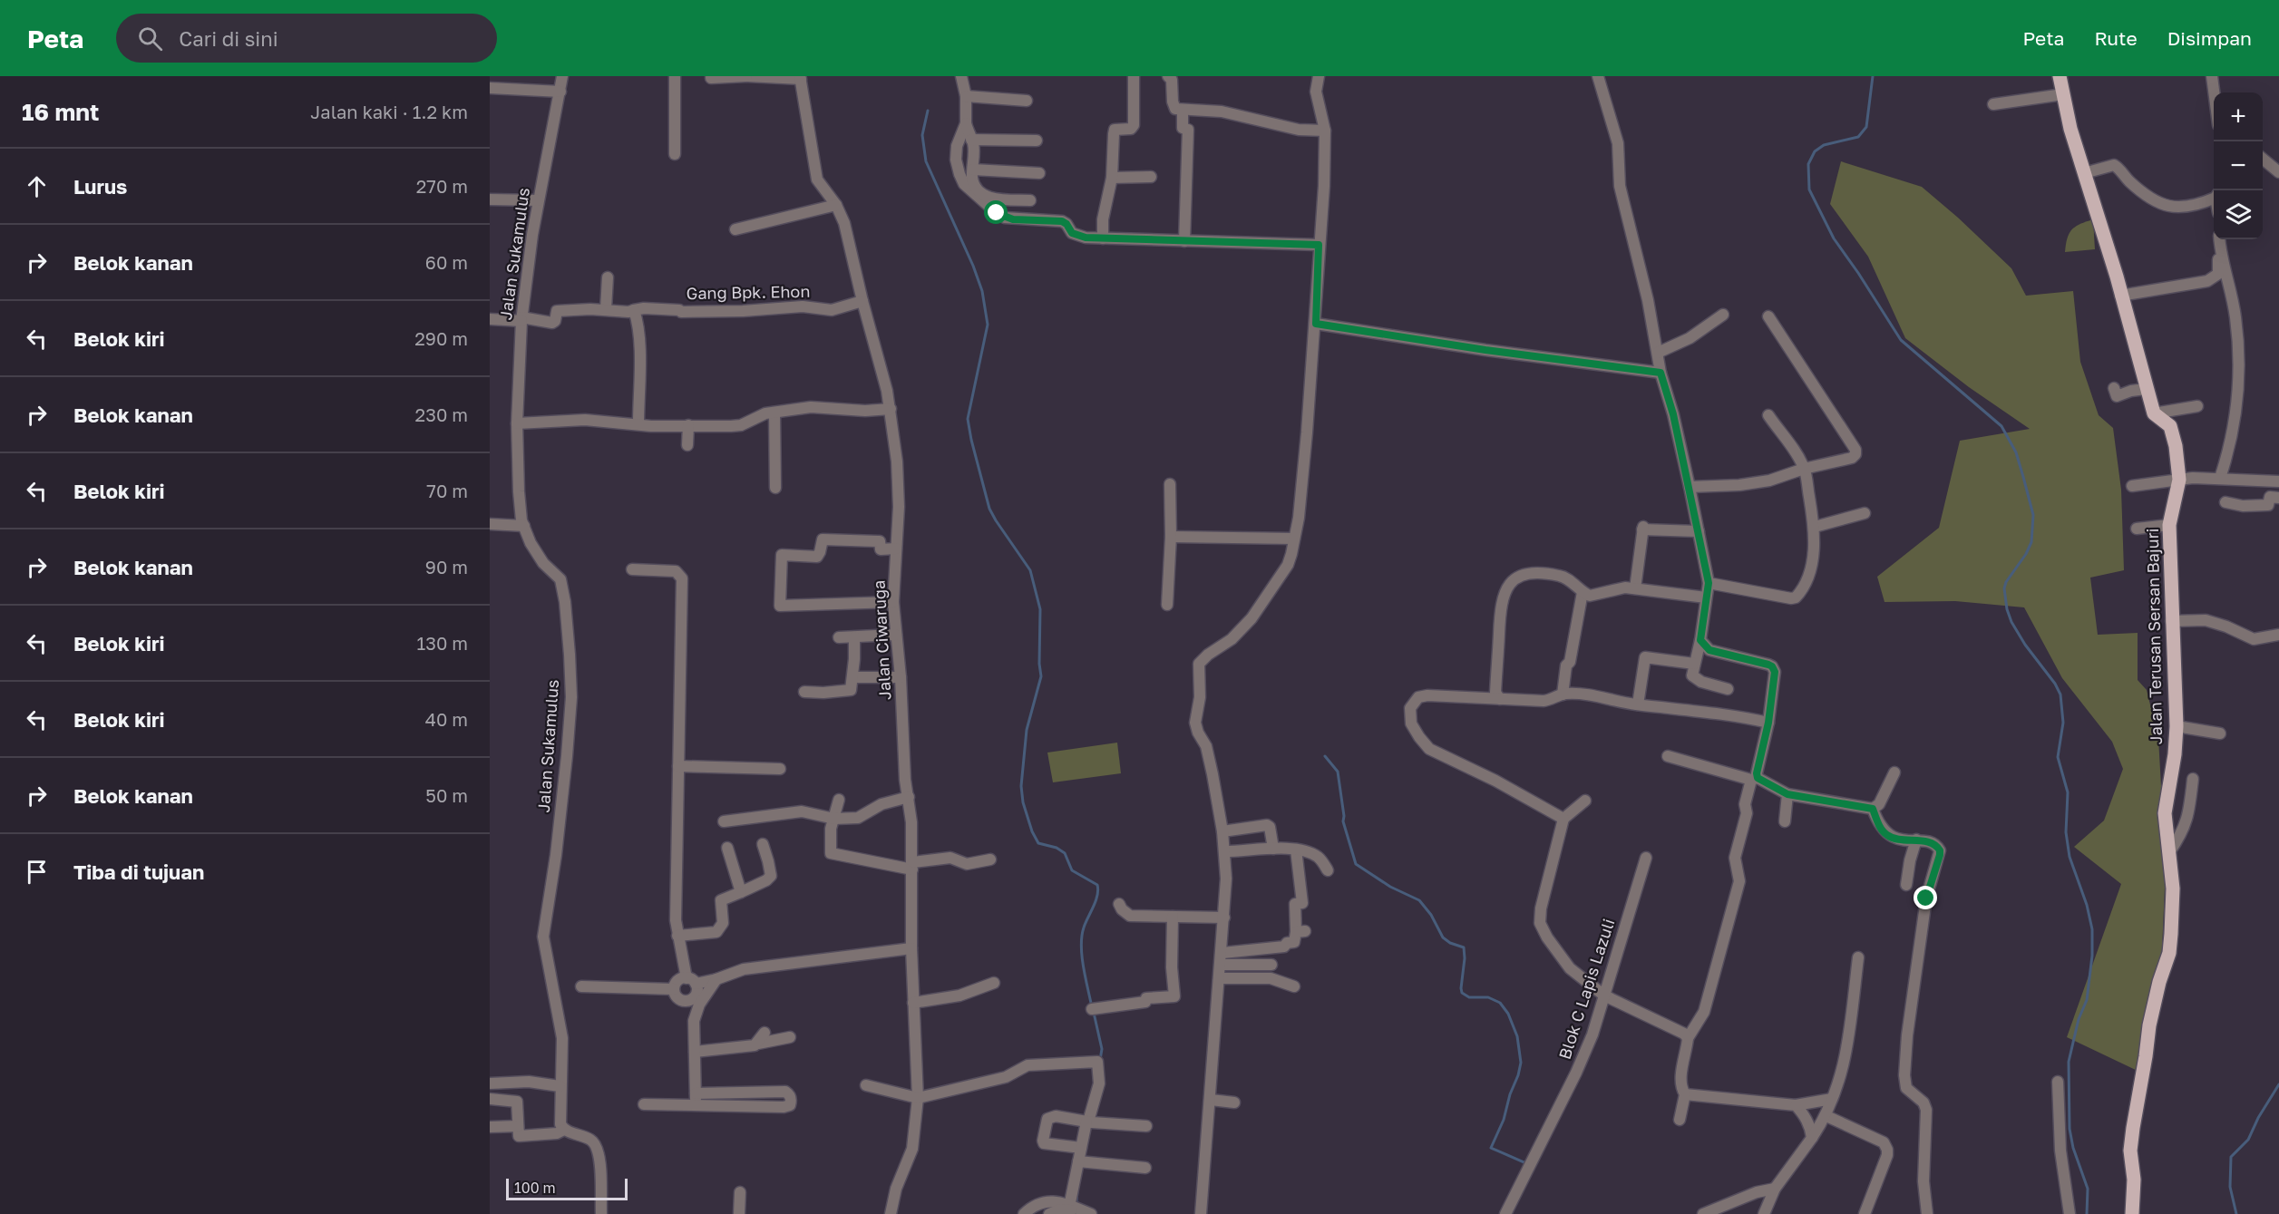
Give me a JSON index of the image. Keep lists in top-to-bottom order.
{
  "streets": {
    "main road": ["Jalan Terusan Sersan Bajuri"],
    "street": [
      "Jalan Sukamulus",
      "Gang Bpk. Ehon",
      "Jalan Ciwaruga",
      "Blok C Lapis Lazuli"
    ]
  },
  "crossings": [
    ["Jalan Sukamulus", "Gang Bpk. Ehon"],
    ["Gang Bpk. Ehon", "Jalan Ciwaruga"]
  ],
  "scale_bar": "100 m",
  "page": {
    "header": "Peta",
    "search": "Cari di sini",
    "nav": ["Peta", "Rute", "Disimpan"],
    "heading": ["16 mnt", "Jalan kaki · 1.2 km"],
    "map_buttons": ["+", "−"],
    "list": [
      ["Lurus", "270 m"],
      ["Belok kanan", "60 m"],
      ["Belok kiri", "290 m"],
      ["Belok kanan", "230 m"],
      ["Belok kiri", "70 m"],
      ["Belok kanan", "90 m"],
      ["Belok kiri", "130 m"],
      ["Belok kiri", "40 m"],
      ["Belok kanan", "50 m"],
      "Tiba di tujuan"
    ],
    "scale": "100 m"
  }
}
